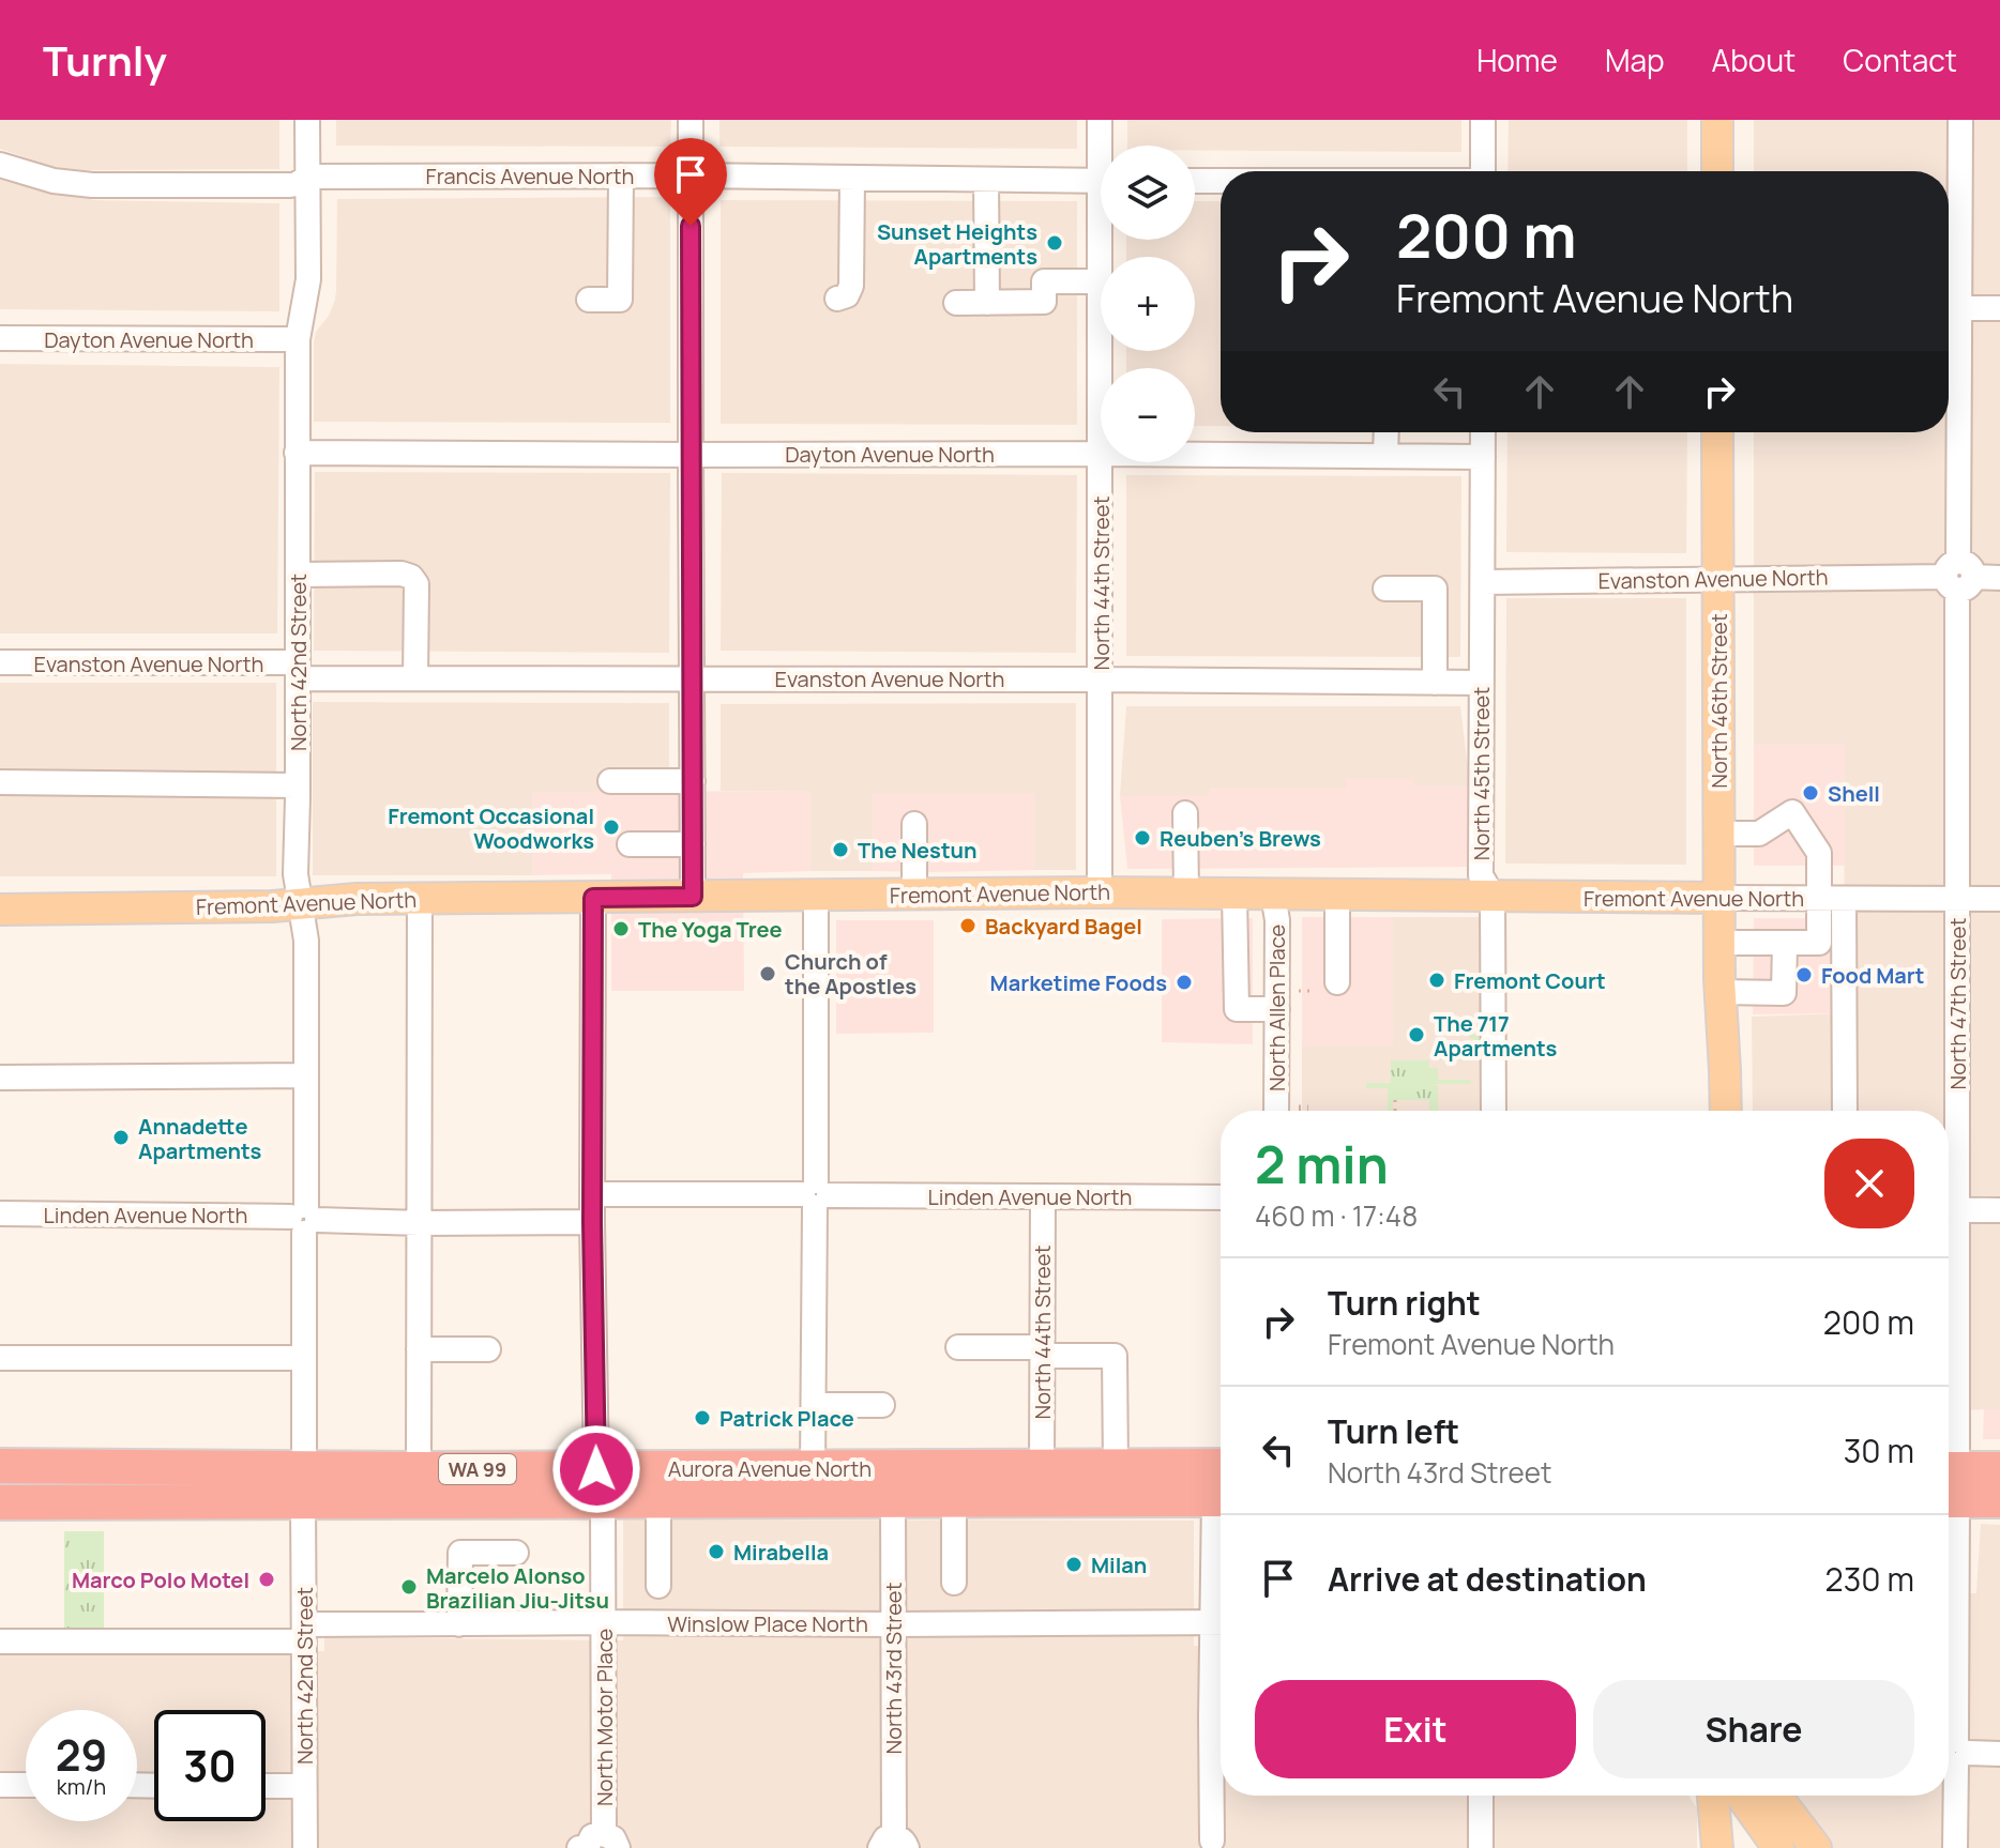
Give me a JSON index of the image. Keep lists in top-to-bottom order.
{
  "streets": {
    "highway": ["Aurora Avenue North", "WA 99"],
    "main road": ["North 46th Street", "Fremont Avenue North"],
    "street": [
      "Francis Avenue North",
      "Dayton Avenue North",
      "Evanston Avenue North",
      "North 44th Street",
      "North 42nd Street",
      "North 45th Street",
      "North 47th Street",
      "North Allen Place",
      "Linden Avenue North",
      "Winslow Place North",
      "North 43rd Street",
      "North Motor Place"
    ]
  },
  "crossings": [
    ["Francis Avenue North", "North 42nd Street"],
    ["Dayton Avenue North", "North 44th Street"],
    ["Dayton Avenue North", "North 42nd Street"],
    ["Dayton Avenue North", "North 45th Street"],
    ["Evanston Avenue North", "North 44th Street"],
    ["Evanston Avenue North", "North 42nd Street"],
    ["Evanston Avenue North", "North 46th Street"],
    ["Evanston Avenue North", "North 45th Street"],
    ["Evanston Avenue North", "North 47th Street"],
    ["North 44th Street", "Fremont Avenue North"],
    ["North 44th Street", "Linden Avenue North"],
    ["North 44th Street", "Aurora Avenue North"],
    ["North 42nd Street", "Fremont Avenue North"],
    ["North 42nd Street", "Linden Avenue North"],
    ["North 42nd Street", "Aurora Avenue North"],
    ["North 42nd Street", "Winslow Place North"],
    ["North 46th Street", "Fremont Avenue North"],
    ["North 45th Street", "Fremont Avenue North"],
    ["Fremont Avenue North", "North 47th Street"],
    ["Fremont Avenue North", "North Allen Place"],
    ["Fremont Avenue North", "North Motor Place"],
    ["Linden Avenue North", "North Motor Place"],
    ["Aurora Avenue North", "North 43rd Street"],
    ["Aurora Avenue North", "North Motor Place"],
    ["Winslow Place North", "North 43rd Street"],
    ["Winslow Place North", "North Motor Place"]
  ],
  "places": [
    "Sunset Heights Apartments",
    "Shell",
    "Fremont Occasional Woodworks",
    "Reuben’s Brews",
    "The Nestun",
    "Backyard Bagel",
    "The Yoga Tree",
    "Church of the Apostles",
    "Food Mart",
    "Fremont Court",
    "Marketime Foods",
    "The 717 Apartments",
    "Annadette Apartments",
    "Patrick Place",
    "Mirabella",
    "Milan",
    "Marco Polo Motel",
    "Marcelo Alonso Brazilian Jiu-Jitsu"
  ],
  "page": {
    "header": "Turnly",
    "nav": [
      "Home",
      "Map",
      "About",
      "Contact"
    ],
    "map_buttons": ["+", "−"],
    "turn": ["200 m", "Fremont Avenue North"],
    "heading": ["2 min", "460 m · 17:48"],
    "list": [
      {
        "name": "Turn right",
        "note": "Fremont Avenue North",
        "value": "200 m"
      },
      {
        "name": "Turn left",
        "note": "North 43rd Street",
        "value": "30 m"
      },
      {
        "name": "Arrive at destination",
        "value": "230 m"
      }
    ],
    "buttons": ["Exit", "Share"],
    "speed": "29 km/h",
    "limit": "30"
  }
}
